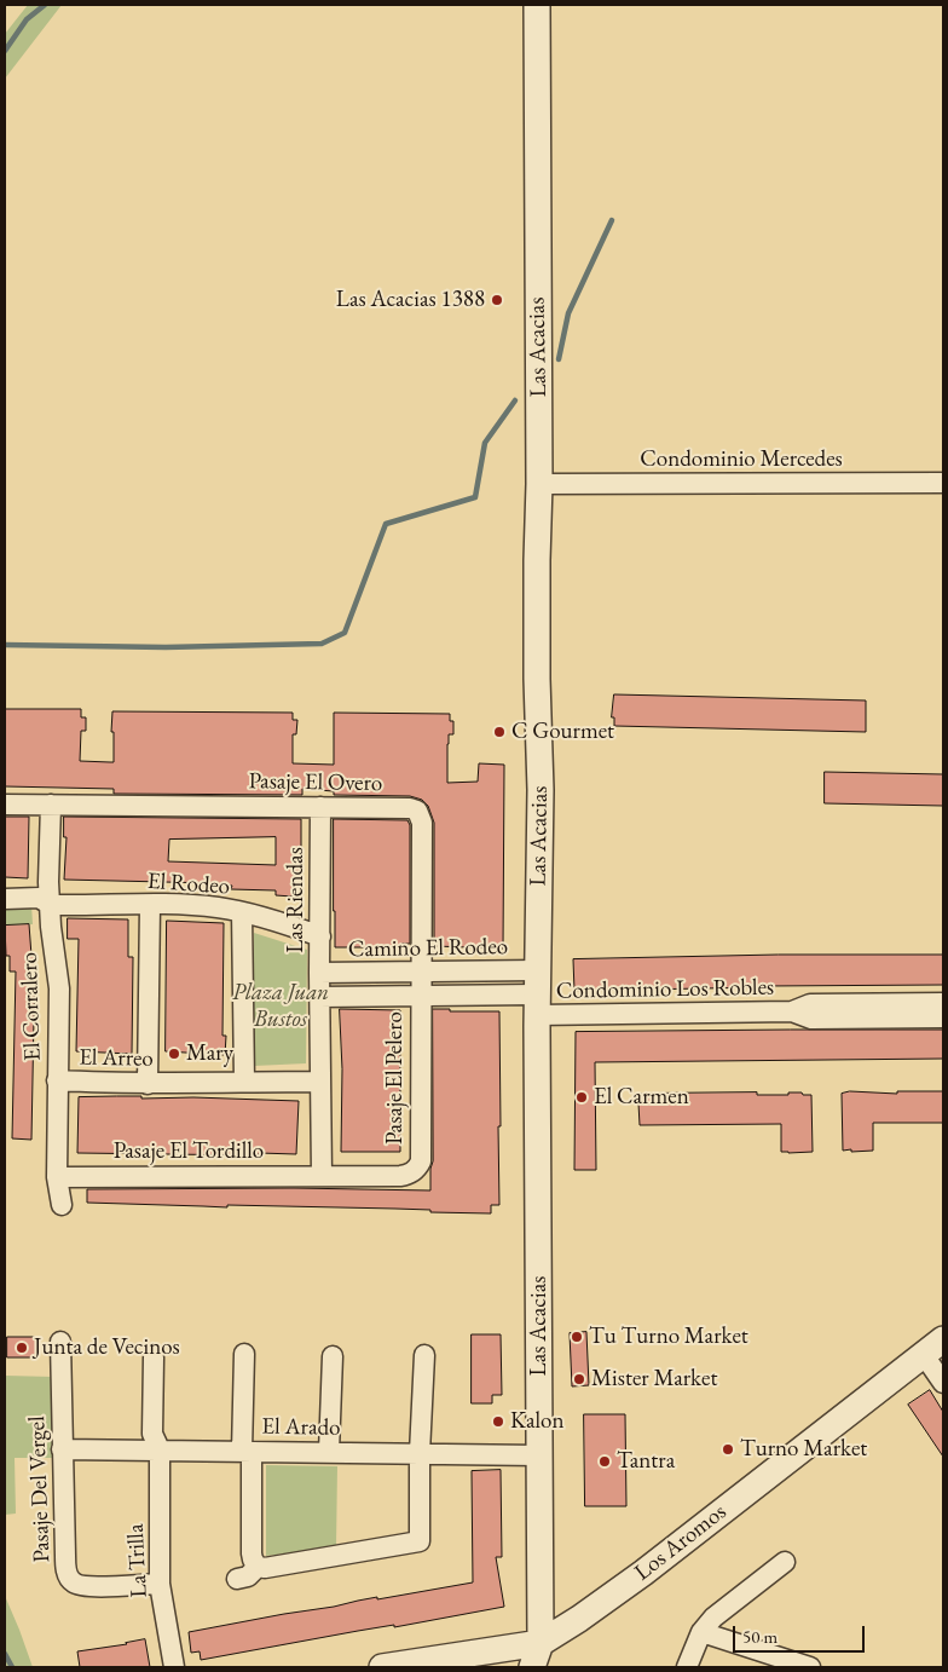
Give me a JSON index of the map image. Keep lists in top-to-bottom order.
{
  "streets": {
    "street": [
      "Las Acacias",
      "Condominio Mercedes",
      "Pasaje El Overo",
      "El Rodeo",
      "Las Riendas",
      "Camino El Rodeo",
      "Condominio Los Robles",
      "El Corralero",
      "El Arreo",
      "Pasaje El Pelero",
      "Pasaje El Tordillo",
      "El Arado",
      "Pasaje Del Vergel",
      "Los Aromos",
      "La Trilla"
    ]
  },
  "crossings": [
    ["Las Acacias", "Condominio Mercedes"],
    ["Las Acacias", "Camino El Rodeo"],
    ["Las Acacias", "Condominio Los Robles"],
    ["Las Acacias", "El Arado"],
    ["Las Acacias", "Los Aromos"],
    ["Pasaje El Overo", "Las Riendas"],
    ["Pasaje El Overo", "Camino El Rodeo"],
    ["Pasaje El Overo", "El Corralero"],
    ["El Rodeo", "Las Riendas"],
    ["El Rodeo", "El Corralero"],
    ["Las Riendas", "Camino El Rodeo"],
    ["Las Riendas", "El Arreo"],
    ["Las Riendas", "Pasaje El Pelero"],
    ["Las Riendas", "Pasaje El Tordillo"],
    ["Camino El Rodeo", "Condominio Los Robles"],
    ["Camino El Rodeo", "Pasaje El Pelero"],
    ["El Corralero", "El Arreo"],
    ["El Corralero", "Pasaje El Tordillo"],
    ["Pasaje El Pelero", "Pasaje El Tordillo"],
    ["El Arado", "Pasaje Del Vergel"],
    ["El Arado", "La Trilla"],
    ["Pasaje Del Vergel", "La Trilla"]
  ],
  "parks": ["Plaza Juan Bustos"],
  "places": [
    "Las Acacias 1388",
    "C Gourmet",
    "Mary",
    "El Carmen",
    "Tu Turno Market",
    "Junta de Vecinos",
    "Mister Market",
    "Kalon",
    "Turno Market",
    "Tantra"
  ],
  "scale_bar": "50 m"
}
